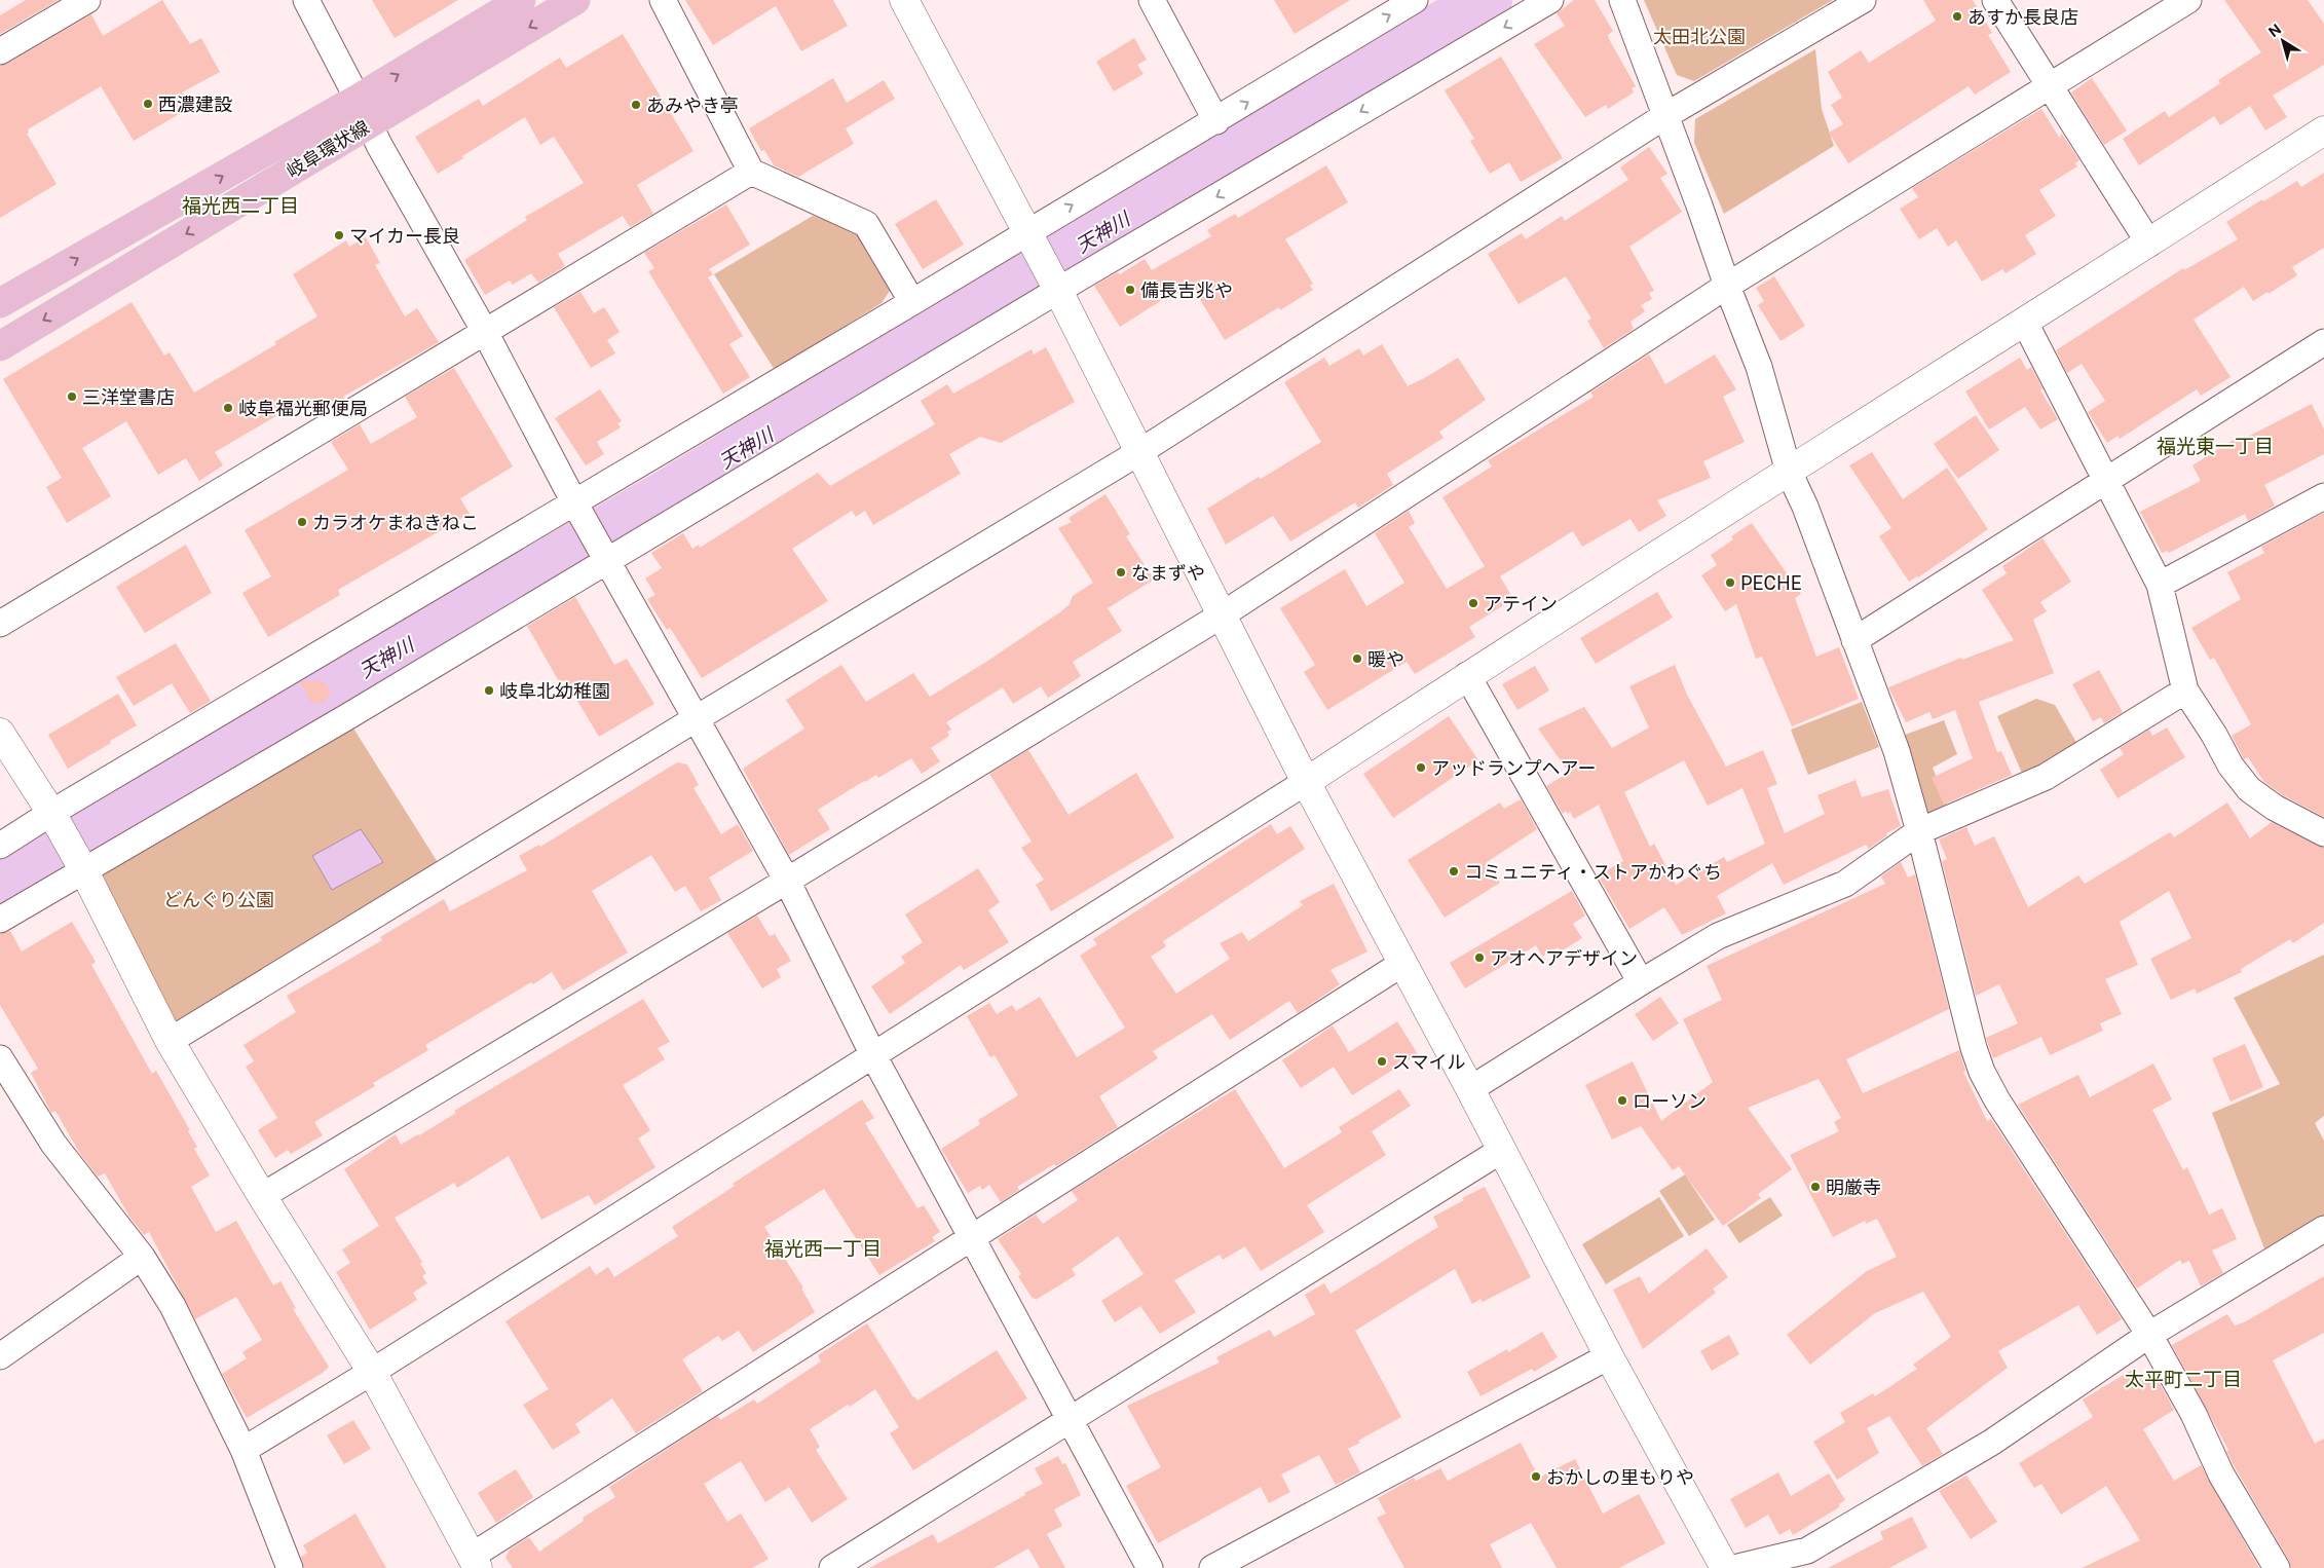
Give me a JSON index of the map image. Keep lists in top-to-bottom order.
{
  "streets": {
    "main road": ["岐阜環状線"]
  },
  "districts": [
    "福光西二丁目",
    "福光東一丁目",
    "福光西一丁目",
    "太平町二丁目"
  ],
  "water": ["天神川"],
  "parks": ["太田北公園", "どんぐり公園"],
  "places": [
    "あすか長良店",
    "西濃建設",
    "あみやき亭",
    "マイカー長良",
    "備長吉兆や",
    "三洋堂書店",
    "岐阜福光郵便局",
    "カラオケまねきねこ",
    "なまずや",
    "PECHE",
    "アテイン",
    "暖や",
    "岐阜北幼稚園",
    "アッドランプヘアー",
    "コミュニティ・ストアかわぐち",
    "アオヘアデザイン",
    "スマイル",
    "ローソン",
    "明厳寺",
    "おかしの里もりや"
  ],
  "north": "top left"
}
